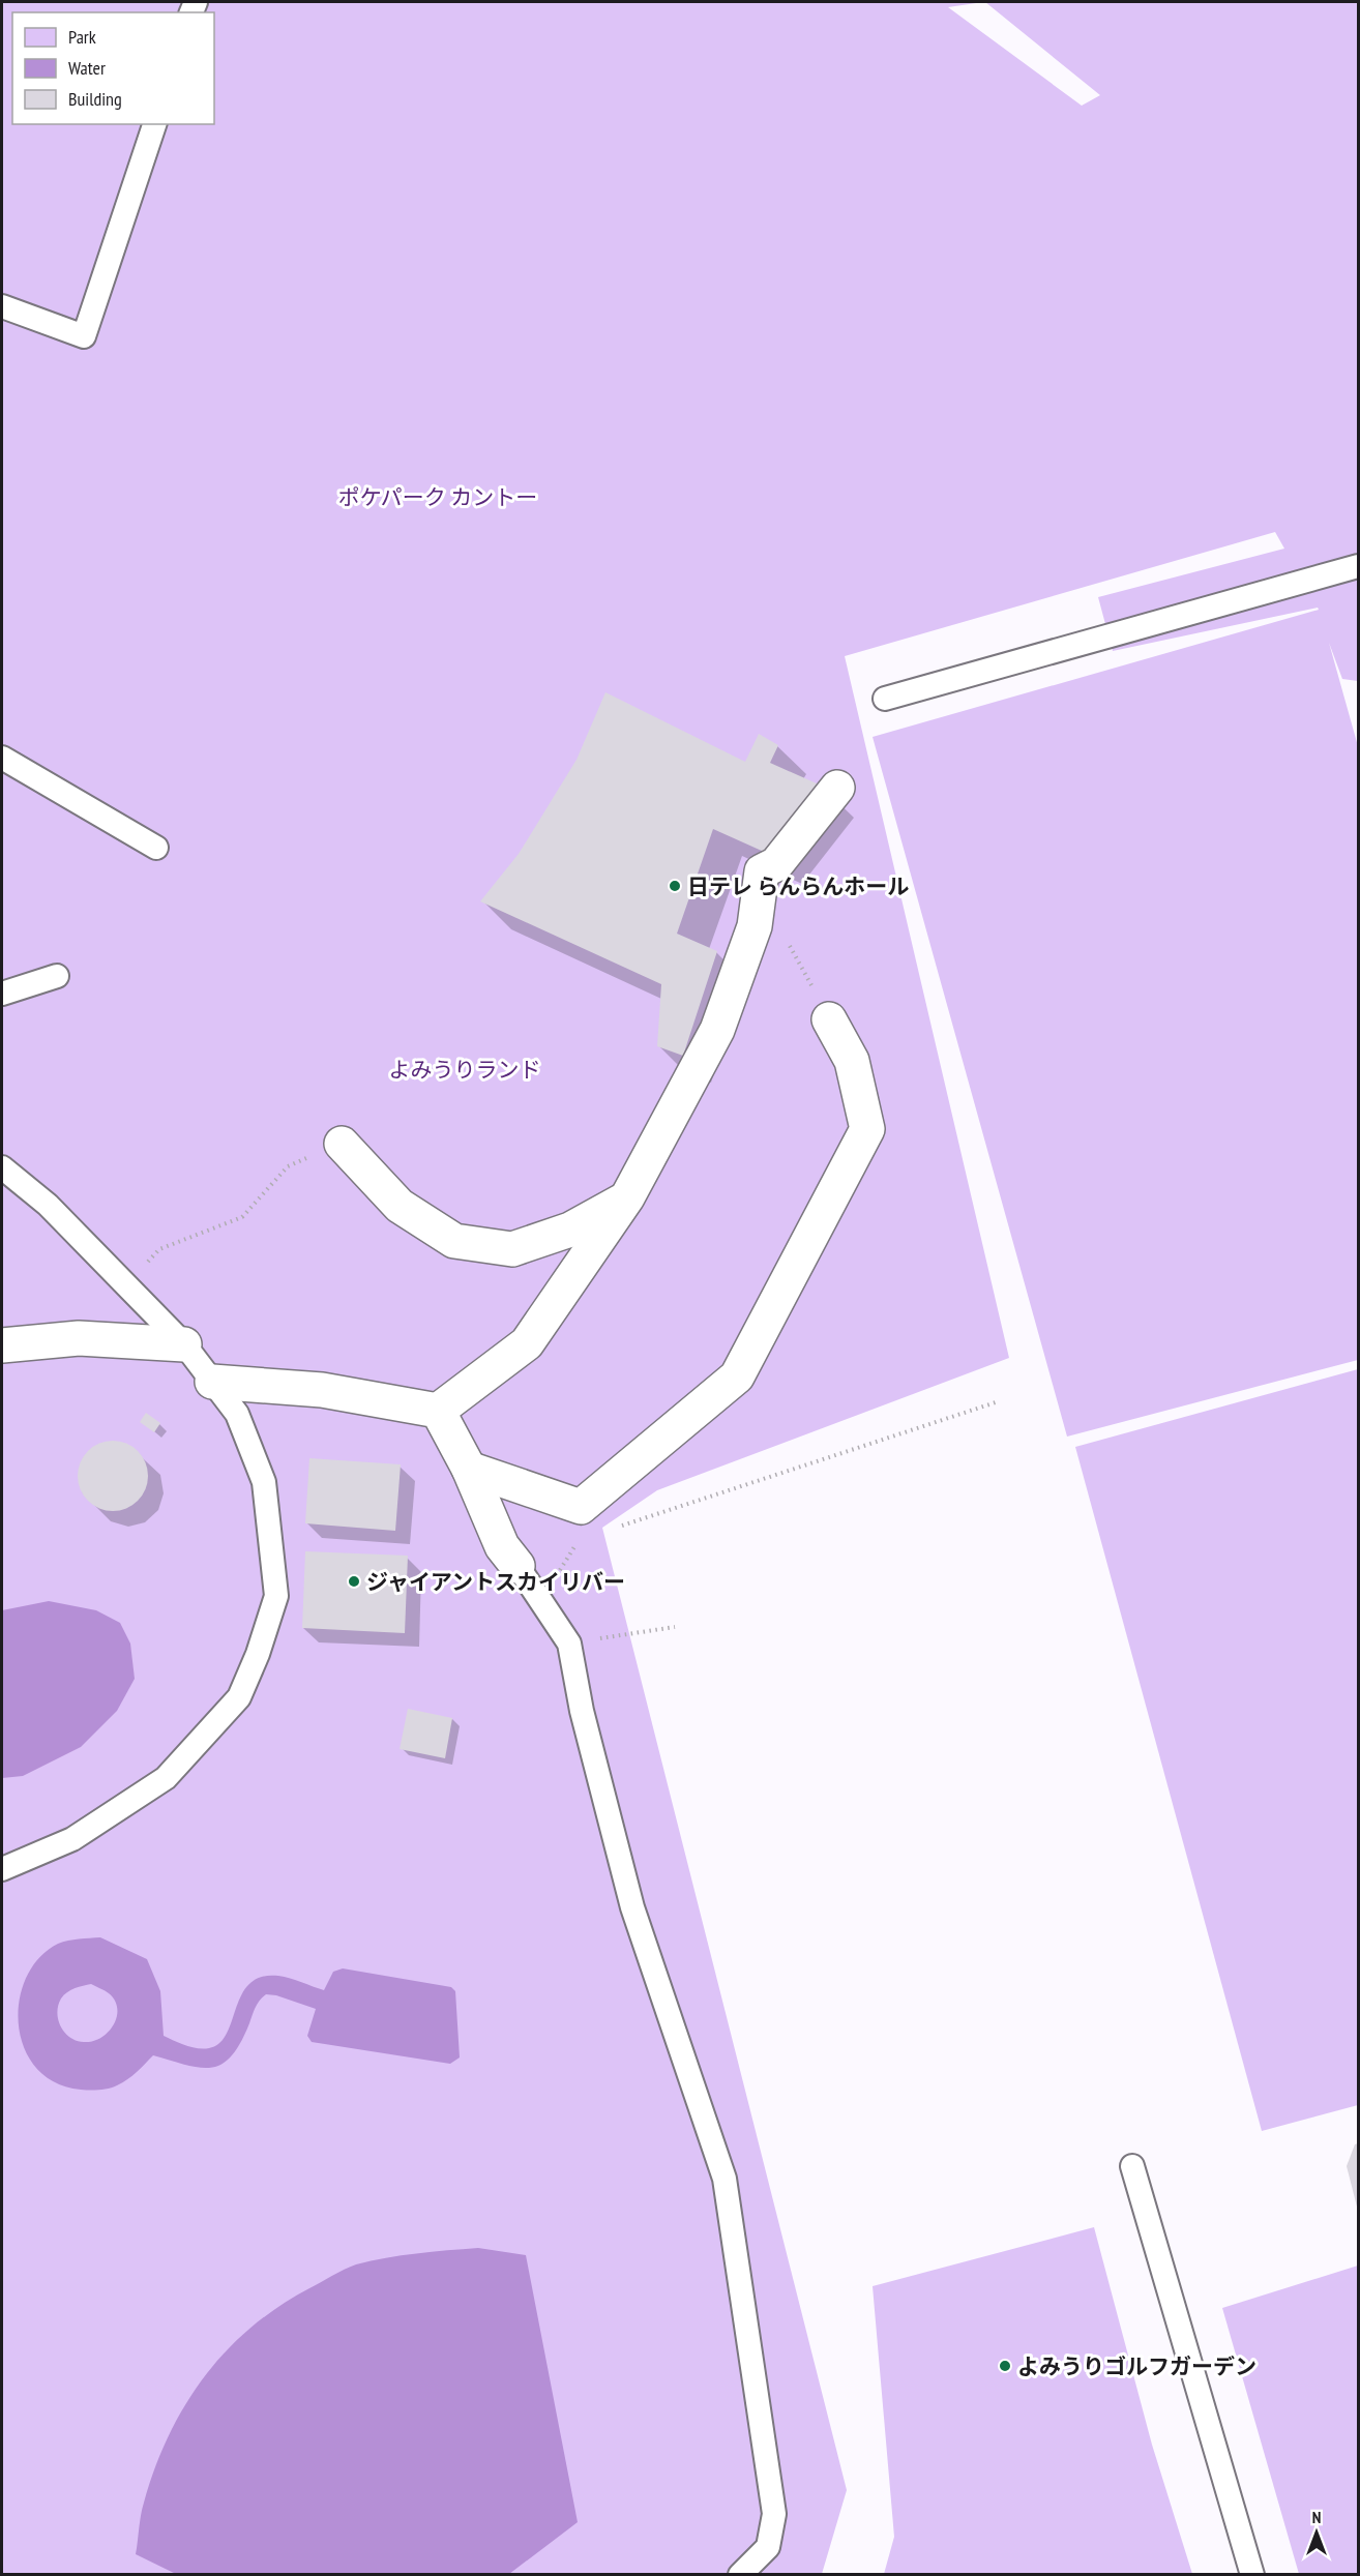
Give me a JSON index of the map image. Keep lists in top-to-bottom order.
{
  "parks": ["ポケパーク カントー", "よみうりランド"],
  "places": ["日テレ らんらんホール", "ジャイアントスカイリバー", "よみうりゴルフガーデン"],
  "legend": ["Park", "Water", "Building"],
  "north": "top"
}
